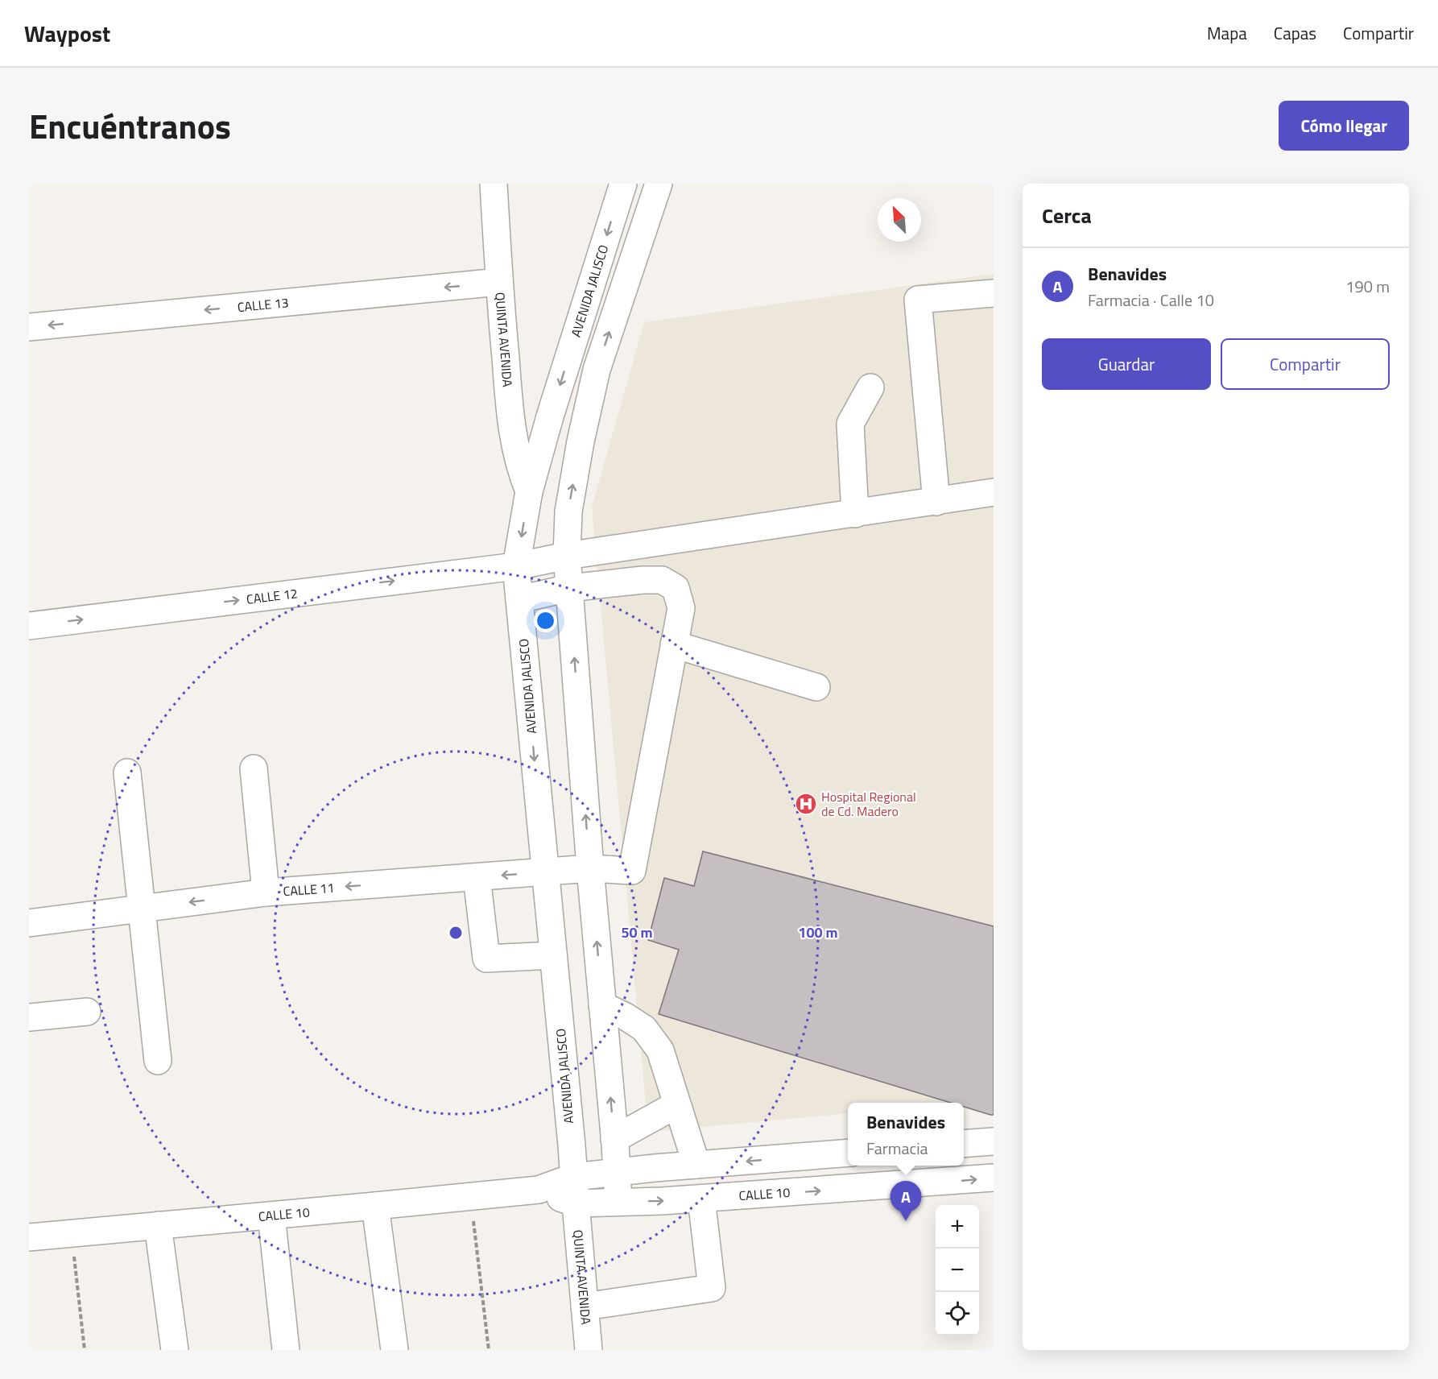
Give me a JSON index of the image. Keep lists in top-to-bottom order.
{
  "streets": {
    "main road": [
      "AVENIDA JALISCO",
      "CALLE 13",
      "QUINTA AVENIDA",
      "CALLE 12",
      "CALLE 11",
      "CALLE 10"
    ]
  },
  "crossings": [
    ["AVENIDA JALISCO", "QUINTA AVENIDA"],
    ["AVENIDA JALISCO", "CALLE 12"],
    ["AVENIDA JALISCO", "CALLE 11"],
    ["AVENIDA JALISCO", "CALLE 10"],
    ["CALLE 13", "QUINTA AVENIDA"],
    ["QUINTA AVENIDA", "CALLE 10"]
  ],
  "one_way": ["CALLE 13", "CALLE 12", "CALLE 11"],
  "places": {
    "hospital": ["Hospital Regional de Cd. Madero"]
  },
  "north": "top left",
  "page": {
    "header": "Waypost",
    "nav": ["Mapa", "Capas", "Compartir"],
    "title": "Encuéntranos",
    "buttons": [
      "Cómo llegar",
      ["Guardar", "Compartir"]
    ],
    "heading": "Cerca",
    "list": [
      {
        "mark": "A",
        "name": "Benavides",
        "note": "Farmacia · Calle 10",
        "value": "190 m"
      }
    ],
    "popup": ["Benavides", "Farmacia"],
    "pins": "A",
    "map_buttons": ["+", "−"]
  },
  "rings": ["50 m", "100 m"]
}
